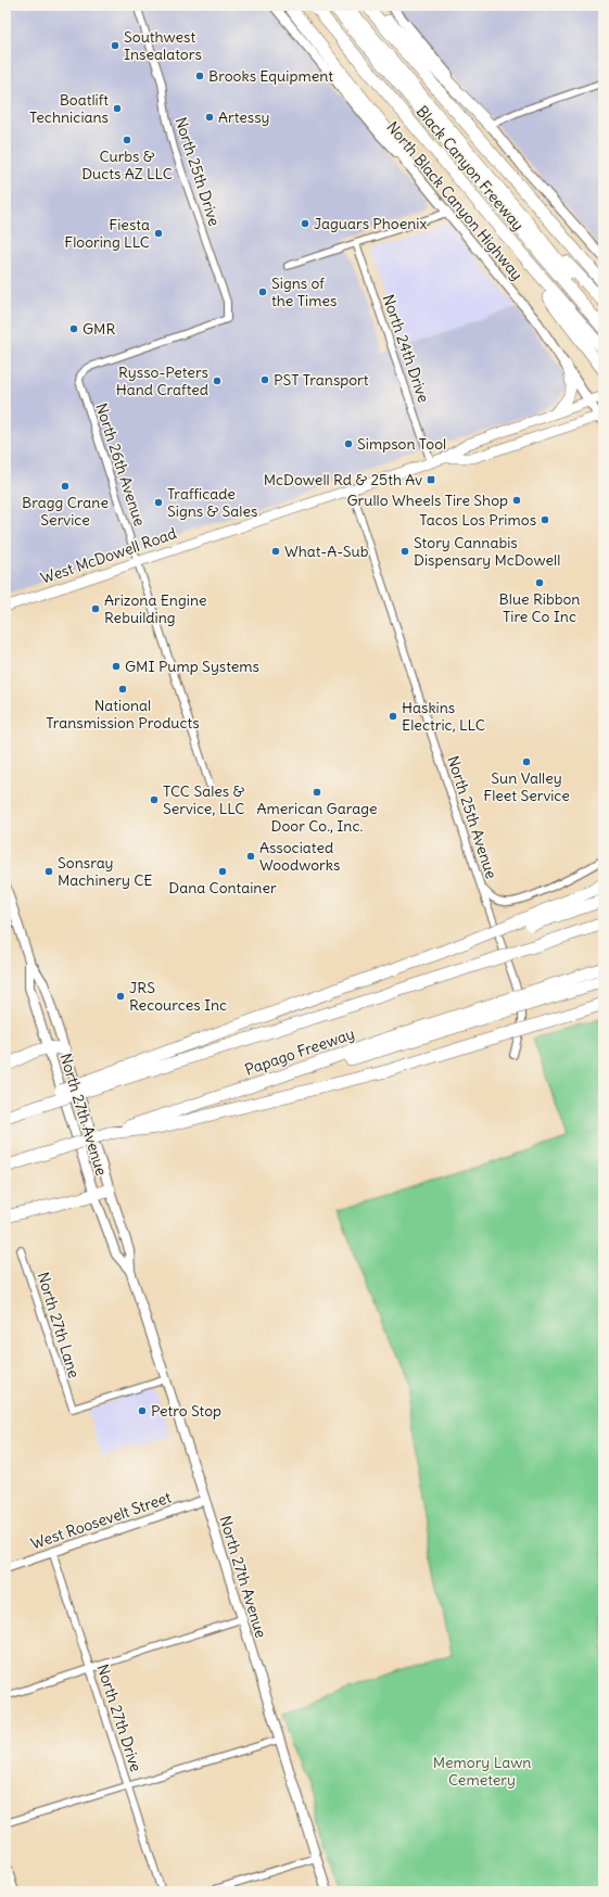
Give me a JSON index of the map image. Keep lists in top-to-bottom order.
{
  "streets": {
    "highway": ["Black Canyon Freeway", "Papago Freeway"],
    "main road": [
      "North Black Canyon Highway",
      "West McDowell Road",
      "North 27th Avenue",
      "West Roosevelt Street"
    ],
    "street": [
      "North 25th Drive",
      "North 24th Drive",
      "North 26th Avenue",
      "North 25th Avenue",
      "North 27th Lane",
      "North 27th Drive"
    ]
  },
  "crossings": [
    ["North 25th Drive", "North 26th Avenue"],
    ["North Black Canyon Highway", "West McDowell Road"],
    ["North 24th Drive", "West McDowell Road"],
    ["North 26th Avenue", "West McDowell Road"],
    ["West McDowell Road", "North 25th Avenue"],
    ["North 27th Avenue", "North 27th Lane"],
    ["North 27th Avenue", "West Roosevelt Street"],
    ["West Roosevelt Street", "North 27th Drive"]
  ],
  "parks": ["Memory Lawn Cemetery"],
  "places": {
    "other": [
      "Southwest Insealators",
      "Brooks Equipment",
      "Boatlift Technicians",
      "Artessy",
      "Curbs & Ducts AZ LLC",
      "Jaguars Phoenix",
      "Fiesta Flooring LLC",
      "Signs of the Times",
      "GMR",
      "PST Transport",
      "Rysso-Peters Hand Crafted",
      "Simpson Tool",
      "Bragg Crane Service",
      "Grullo Wheels Tire Shop",
      "Trafficade Signs & Sales",
      "Tacos Los Primos",
      "What-A-Sub",
      "Story Cannabis Dispensary McDowell",
      "Blue Ribbon Tire Co Inc",
      "Arizona Engine Rebuilding",
      "GMI Pump Systems",
      "National Transmission Products",
      "Haskins Electric, LLC",
      "Sun Valley Fleet Service",
      "American Garage Door Co., Inc.",
      "TCC Sales & Service, LLC",
      "Associated Woodworks",
      "Sonsray Machinery CE",
      "Dana Container",
      "JRS Recources Inc",
      "Petro Stop"
    ],
    "transit": ["McDowell Rd & 25th Av"]
  }
}
